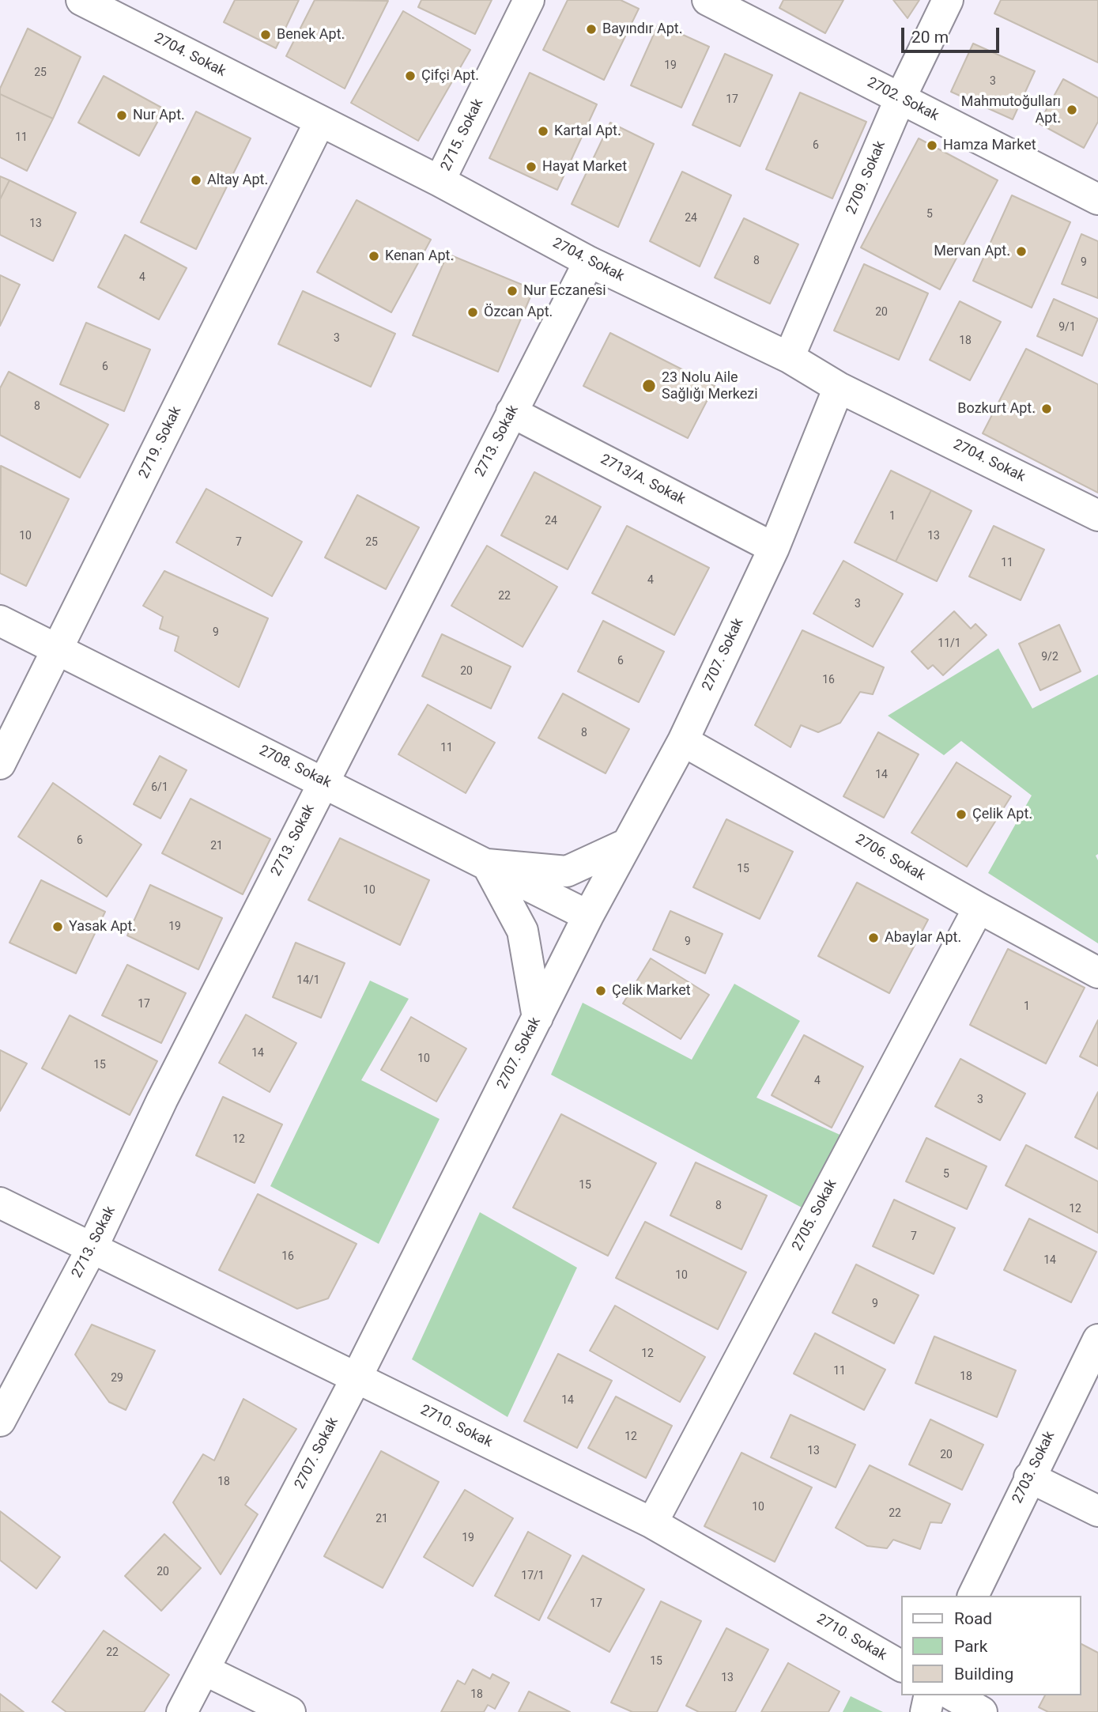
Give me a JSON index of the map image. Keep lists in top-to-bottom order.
{
  "streets": {
    "street": [
      "2704. Sokak",
      "2702. Sokak",
      "2715. Sokak",
      "2709. Sokak",
      "2713. Sokak",
      "2719. Sokak",
      "2713/A. Sokak",
      "2707. Sokak",
      "2708. Sokak",
      "2706. Sokak",
      "2705. Sokak",
      "2710. Sokak",
      "2703. Sokak"
    ]
  },
  "crossings": [
    ["2704. Sokak", "2715. Sokak"],
    ["2704. Sokak", "2709. Sokak"],
    ["2704. Sokak", "2713. Sokak"],
    ["2704. Sokak", "2719. Sokak"],
    ["2704. Sokak", "2707. Sokak"],
    ["2702. Sokak", "2709. Sokak"],
    ["2713. Sokak", "2713/A. Sokak"],
    ["2713. Sokak", "2708. Sokak"],
    ["2713. Sokak", "2710. Sokak"],
    ["2719. Sokak", "2708. Sokak"],
    ["2713/A. Sokak", "2707. Sokak"],
    ["2707. Sokak", "2708. Sokak"],
    ["2707. Sokak", "2706. Sokak"],
    ["2707. Sokak", "2710. Sokak"],
    ["2706. Sokak", "2705. Sokak"],
    ["2705. Sokak", "2710. Sokak"]
  ],
  "places": [
    "Bayındır Apt.",
    "Benek Apt.",
    "Çifçi Apt.",
    "Mahmutoğulları Apt.",
    "Nur Apt.",
    "Kartal Apt.",
    "Hamza Market",
    "Hayat Market",
    "Altay Apt.",
    "Mervan Apt.",
    "Kenan Apt.",
    "Nur Eczanesi",
    "Özcan Apt.",
    "23 Nolu Aile Sağlığı Merkezi",
    "Bozkurt Apt.",
    "Çelik Apt.",
    "Yasak Apt.",
    "Abaylar Apt.",
    "Çelik Market"
  ],
  "house_numbers": [
    "19",
    "25",
    "3",
    "17",
    "11",
    "6",
    "5",
    "24",
    "13",
    "8",
    "9",
    "4",
    "20",
    "9/1",
    "3",
    "18",
    "6",
    "8",
    "1",
    "24",
    "10",
    "13",
    "7",
    "25",
    "11",
    "4",
    "22",
    "3",
    "9",
    "11/1",
    "9/2",
    "6",
    "20",
    "16",
    "8",
    "11",
    "14",
    "6/1",
    "6",
    "21",
    "15",
    "10",
    "19",
    "9",
    "14/1",
    "17",
    "1",
    "14",
    "10",
    "15",
    "4",
    "3",
    "12",
    "5",
    "15",
    "8",
    "12",
    "7",
    "16",
    "14",
    "10",
    "9",
    "12",
    "11",
    "18",
    "29",
    "14",
    "12",
    "13",
    "20",
    "18",
    "10",
    "22",
    "21",
    "19",
    "20",
    "17/1",
    "17",
    "22",
    "15",
    "13",
    "18"
  ],
  "legend": ["Road", "Park", "Building"],
  "scale_bar": "20 m"
}
